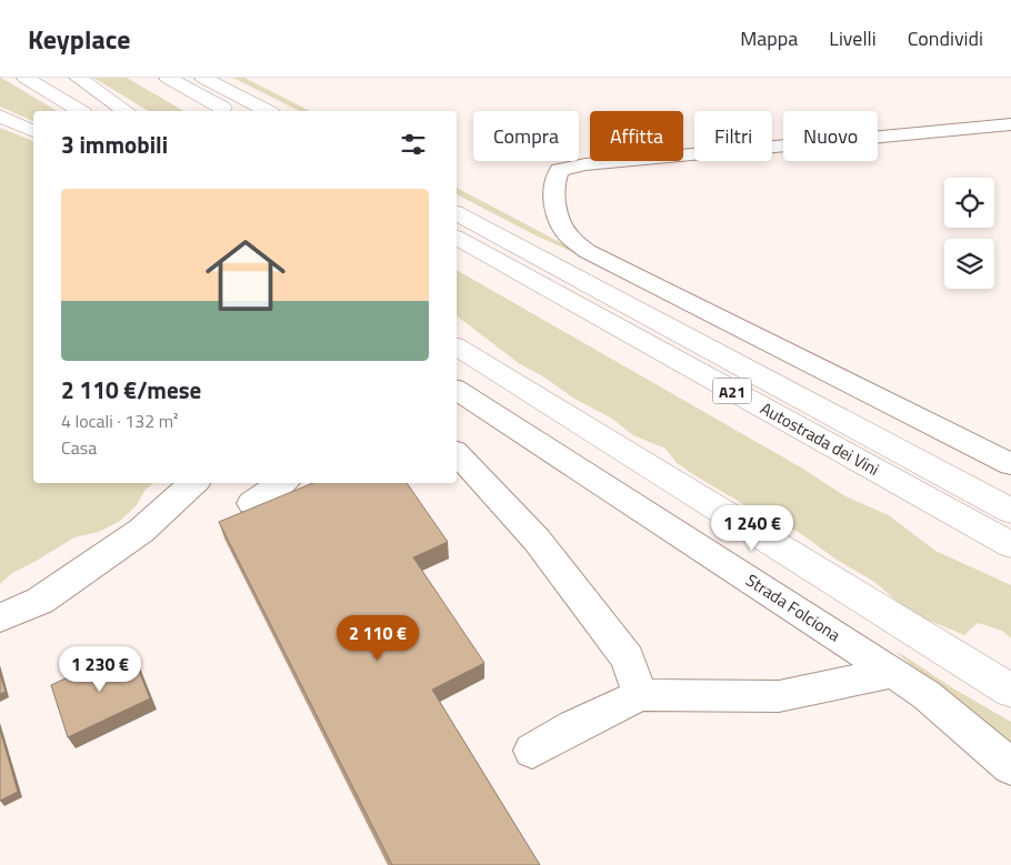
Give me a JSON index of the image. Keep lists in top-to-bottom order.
{
  "streets": {
    "highway": ["A21", "Autostrada dei Vini"],
    "street": ["Strada Folciona"]
  },
  "page": {
    "header": "Keyplace",
    "nav": ["Mappa", "Livelli", "Condividi"],
    "chip": [
      "Compra",
      "Affitta",
      "Filtri",
      "Nuovo"
    ],
    "heading": "3 immobili",
    "list": [
      {
        "name": "2 110 €/mese",
        "note": "4 locali · 132 m² · Casa"
      }
    ],
    "price": ["1 240 €", "2 110 €", "1 230 €"]
  }
}
